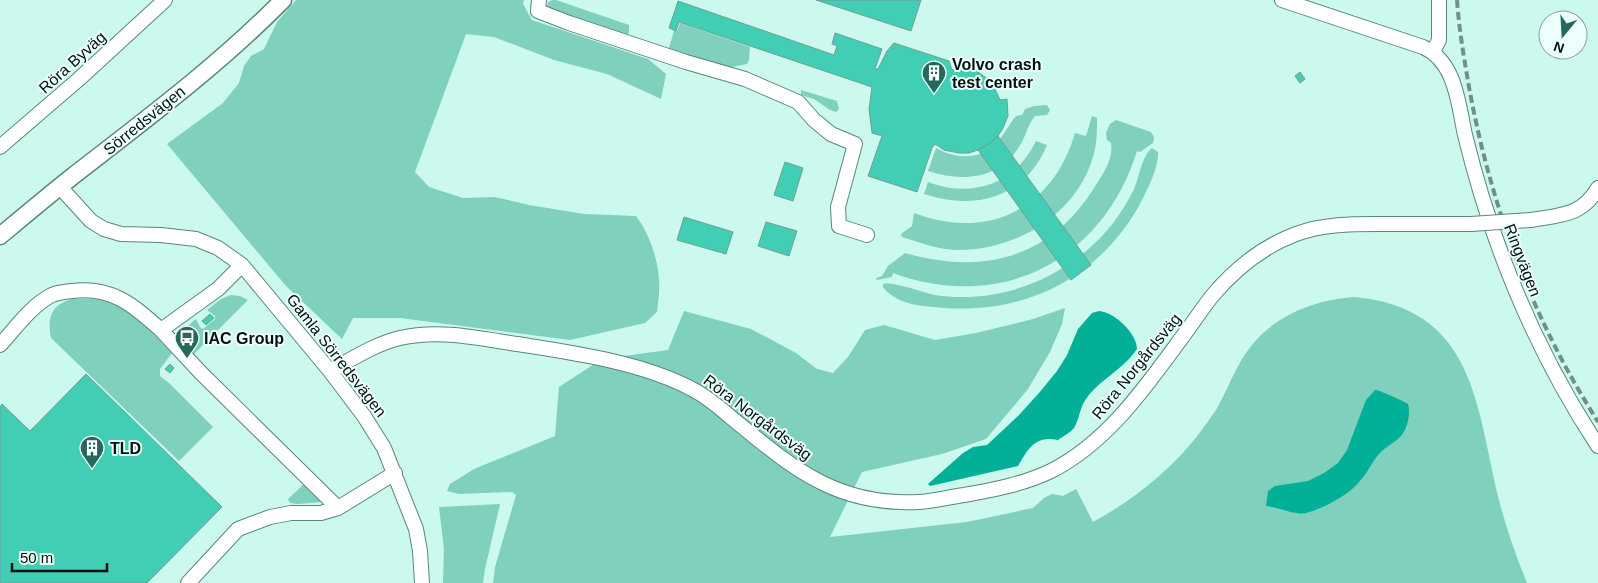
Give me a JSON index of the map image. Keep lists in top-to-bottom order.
{
  "streets": {
    "street": [
      "Röra Byväg",
      "Sörredsvägen",
      "Ringvägen",
      "Gamla Sörredsvägen",
      "Röra Norgårdsväg"
    ]
  },
  "crossings": [
    ["Sörredsvägen", "Gamla Sörredsvägen"],
    ["Gamla Sörredsvägen", "Röra Norgårdsväg"]
  ],
  "places": {
    "building": ["Volvo crash test center", "TLD"],
    "bus stop": ["IAC Group"]
  },
  "scale_bar": "50 m",
  "north": "bottom"
}
